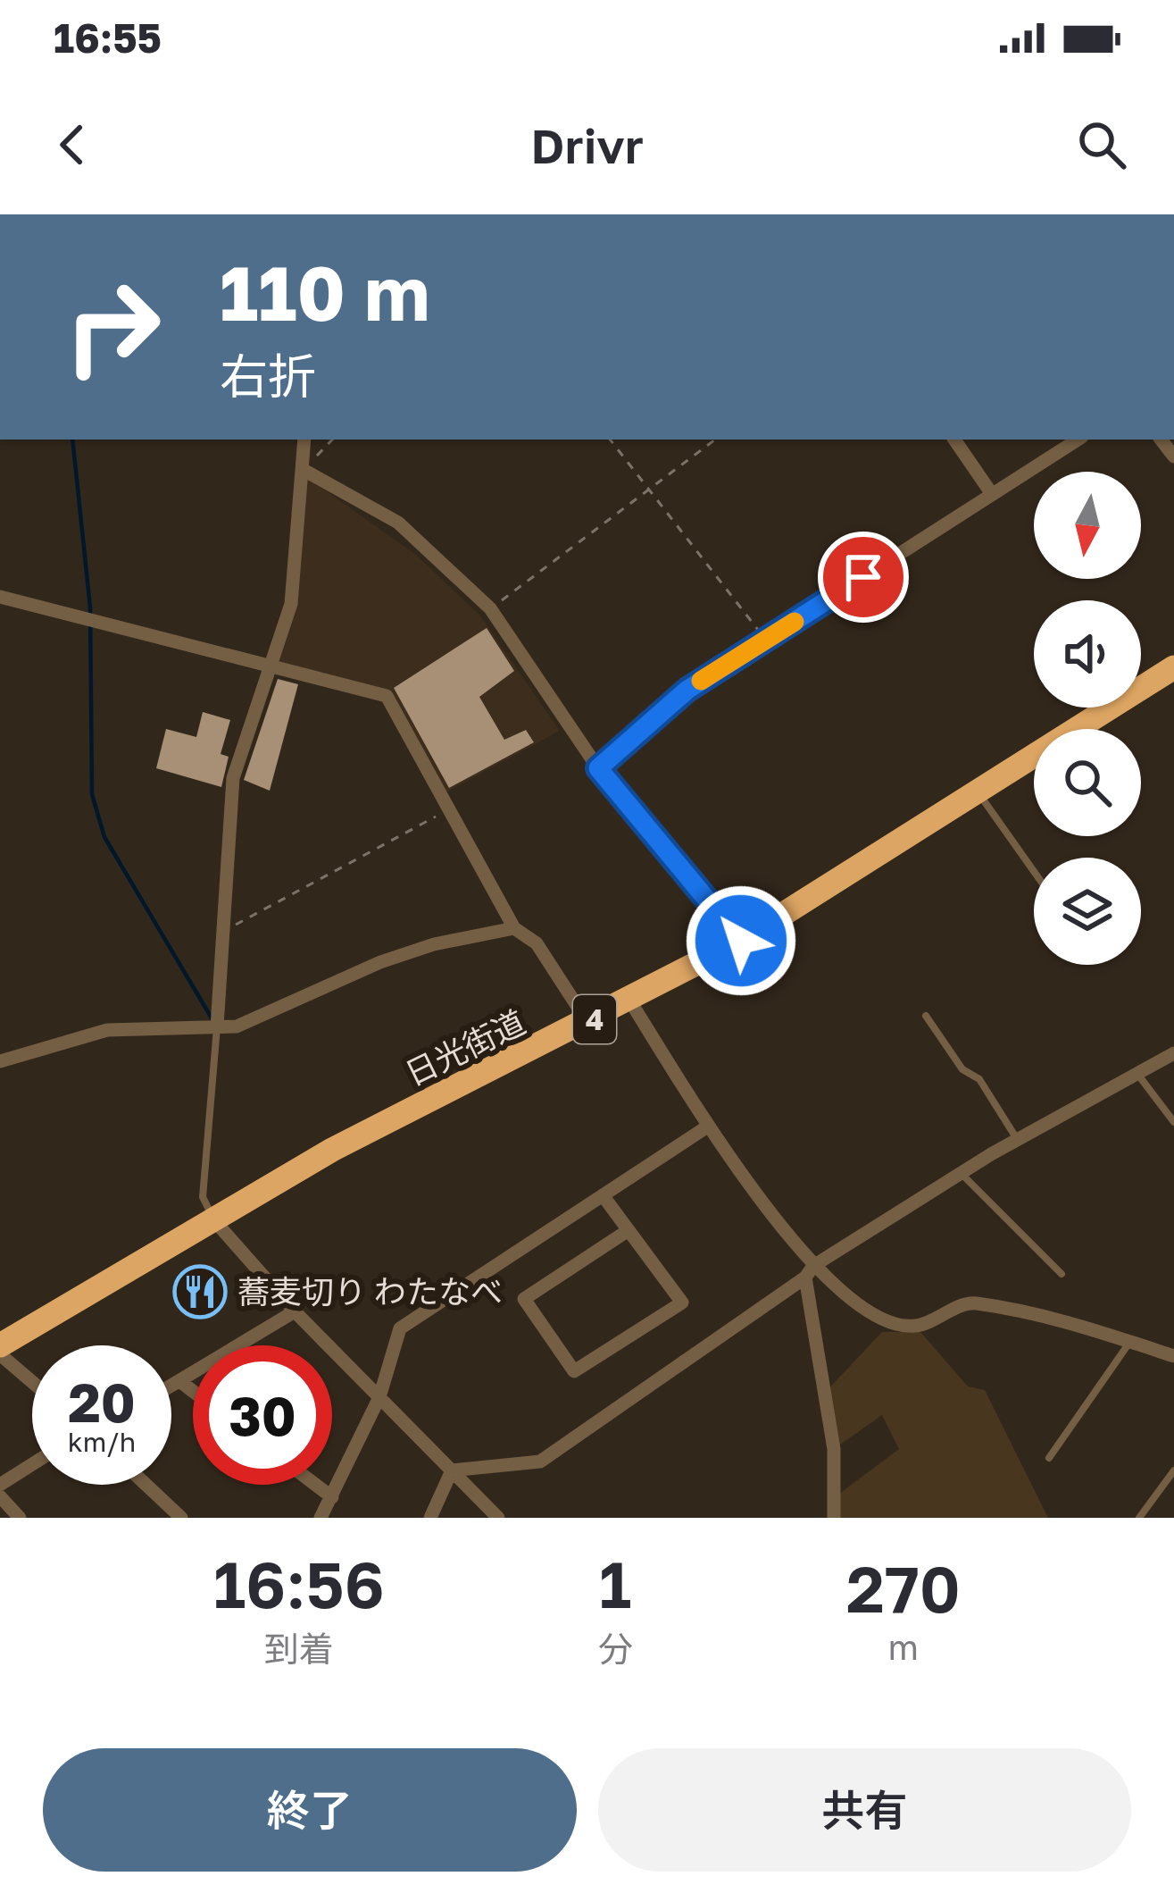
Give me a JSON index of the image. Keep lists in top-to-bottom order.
{
  "streets": {
    "highway": ["4", "日光街道"]
  },
  "places": {
    "restaurant": ["蕎麦切り わたなべ"]
  },
  "north": "bottom",
  "page": {
    "status": "16:55",
    "header": "Drivr",
    "turn": ["110 m", "右折"],
    "speed": "20 km/h",
    "limit": "30",
    "eta": [
      "16:56",
      "到着",
      "1",
      "分",
      "270",
      "m"
    ],
    "buttons": ["終了", "共有"]
  }
}
